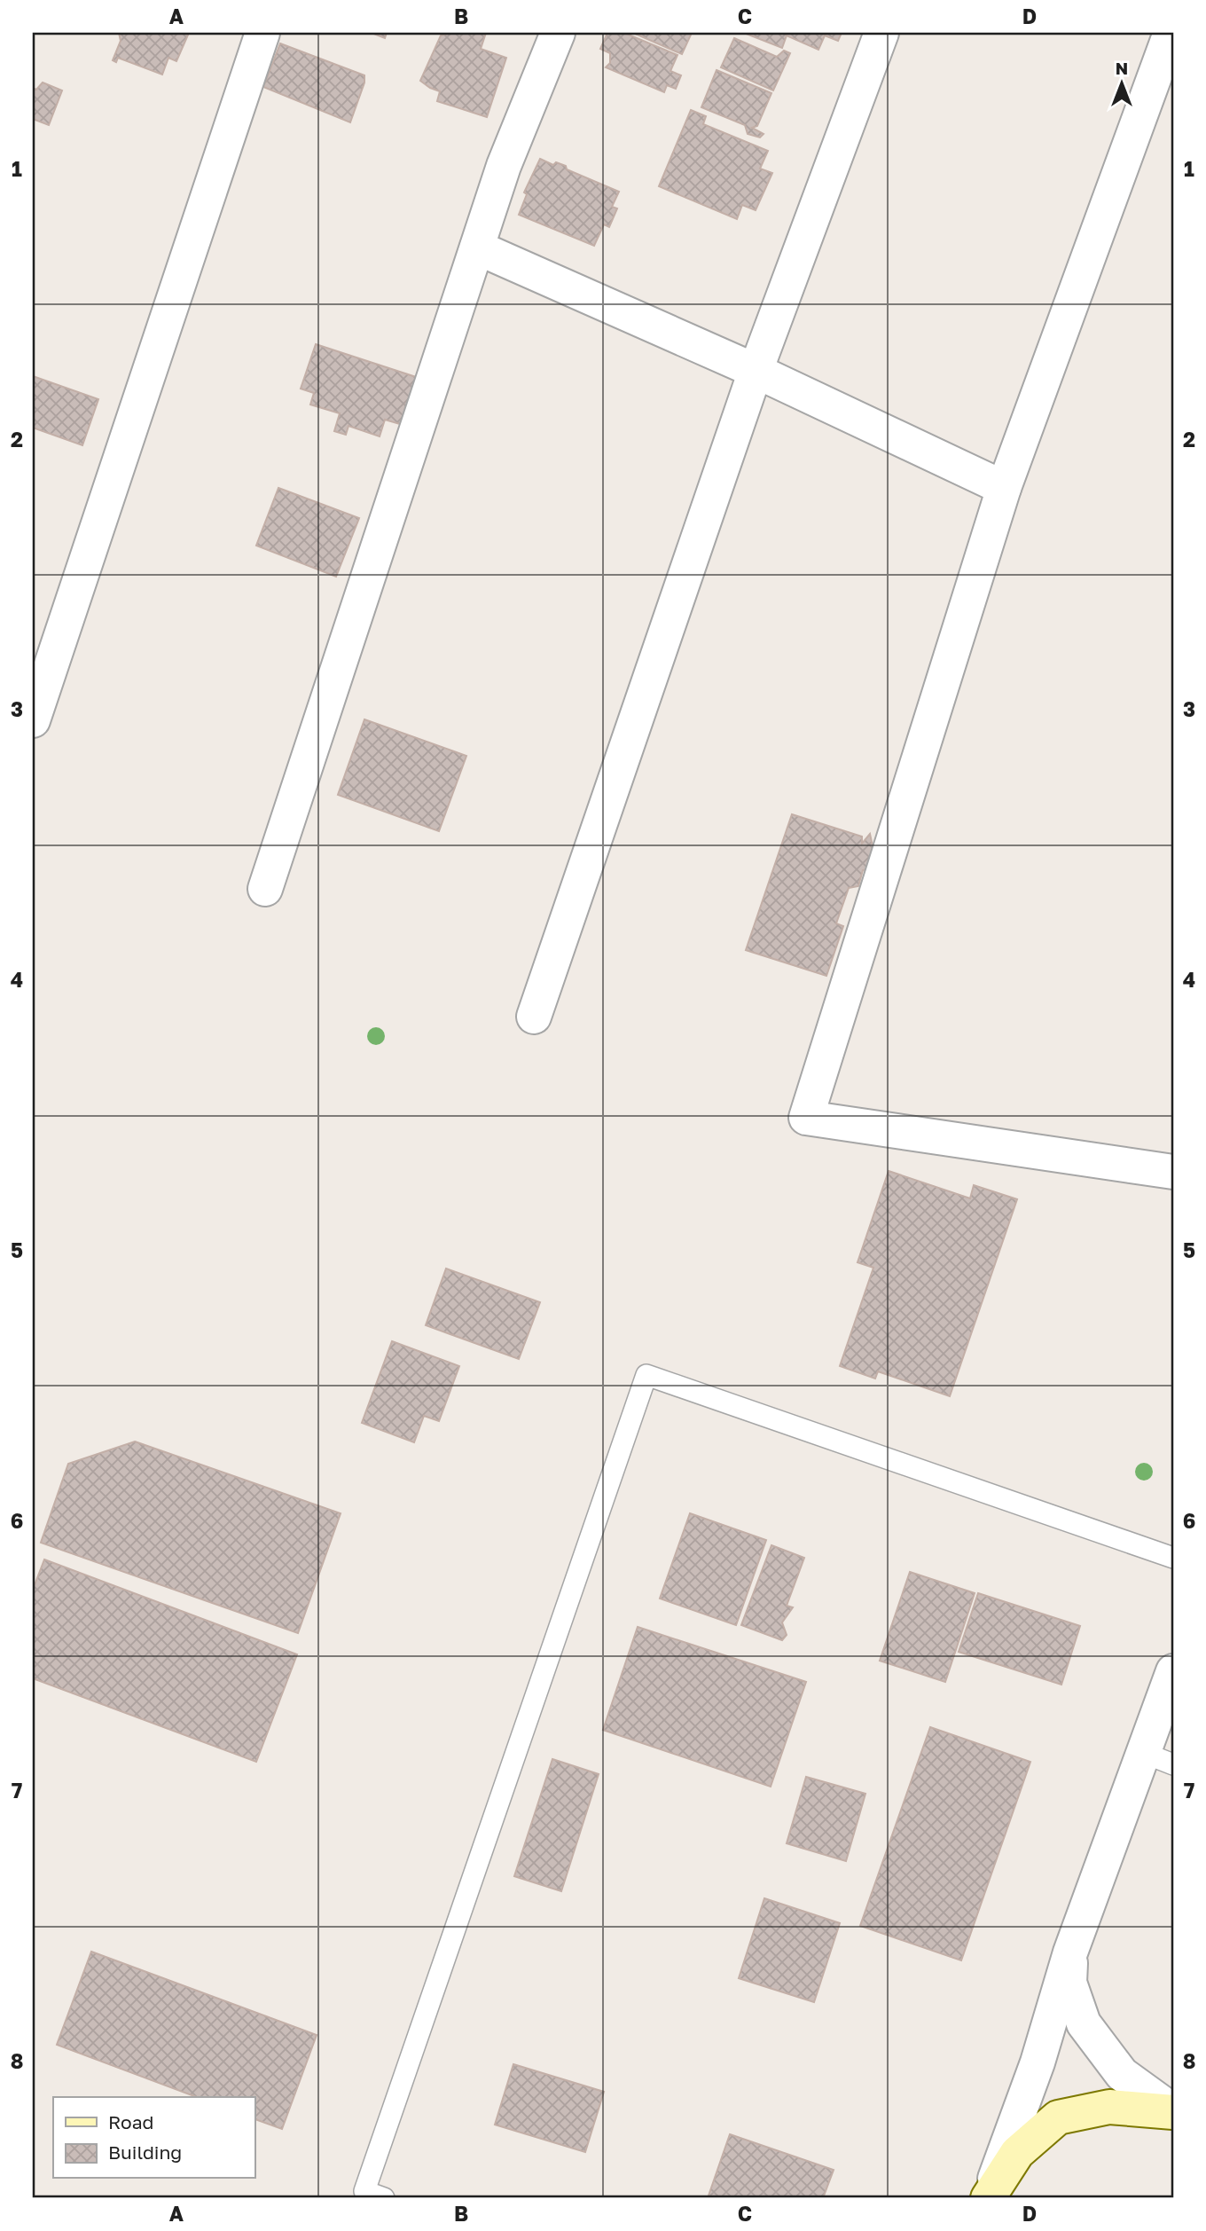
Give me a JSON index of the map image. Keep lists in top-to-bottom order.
{
  "legend": ["Road", "Building"],
  "north": "top",
  "grid": {
    "columns": [
      "A",
      "B",
      "C",
      "D"
    ],
    "rows": [
      "1",
      "2",
      "3",
      "4",
      "5",
      "6",
      "7",
      "8"
    ]
  }
}
